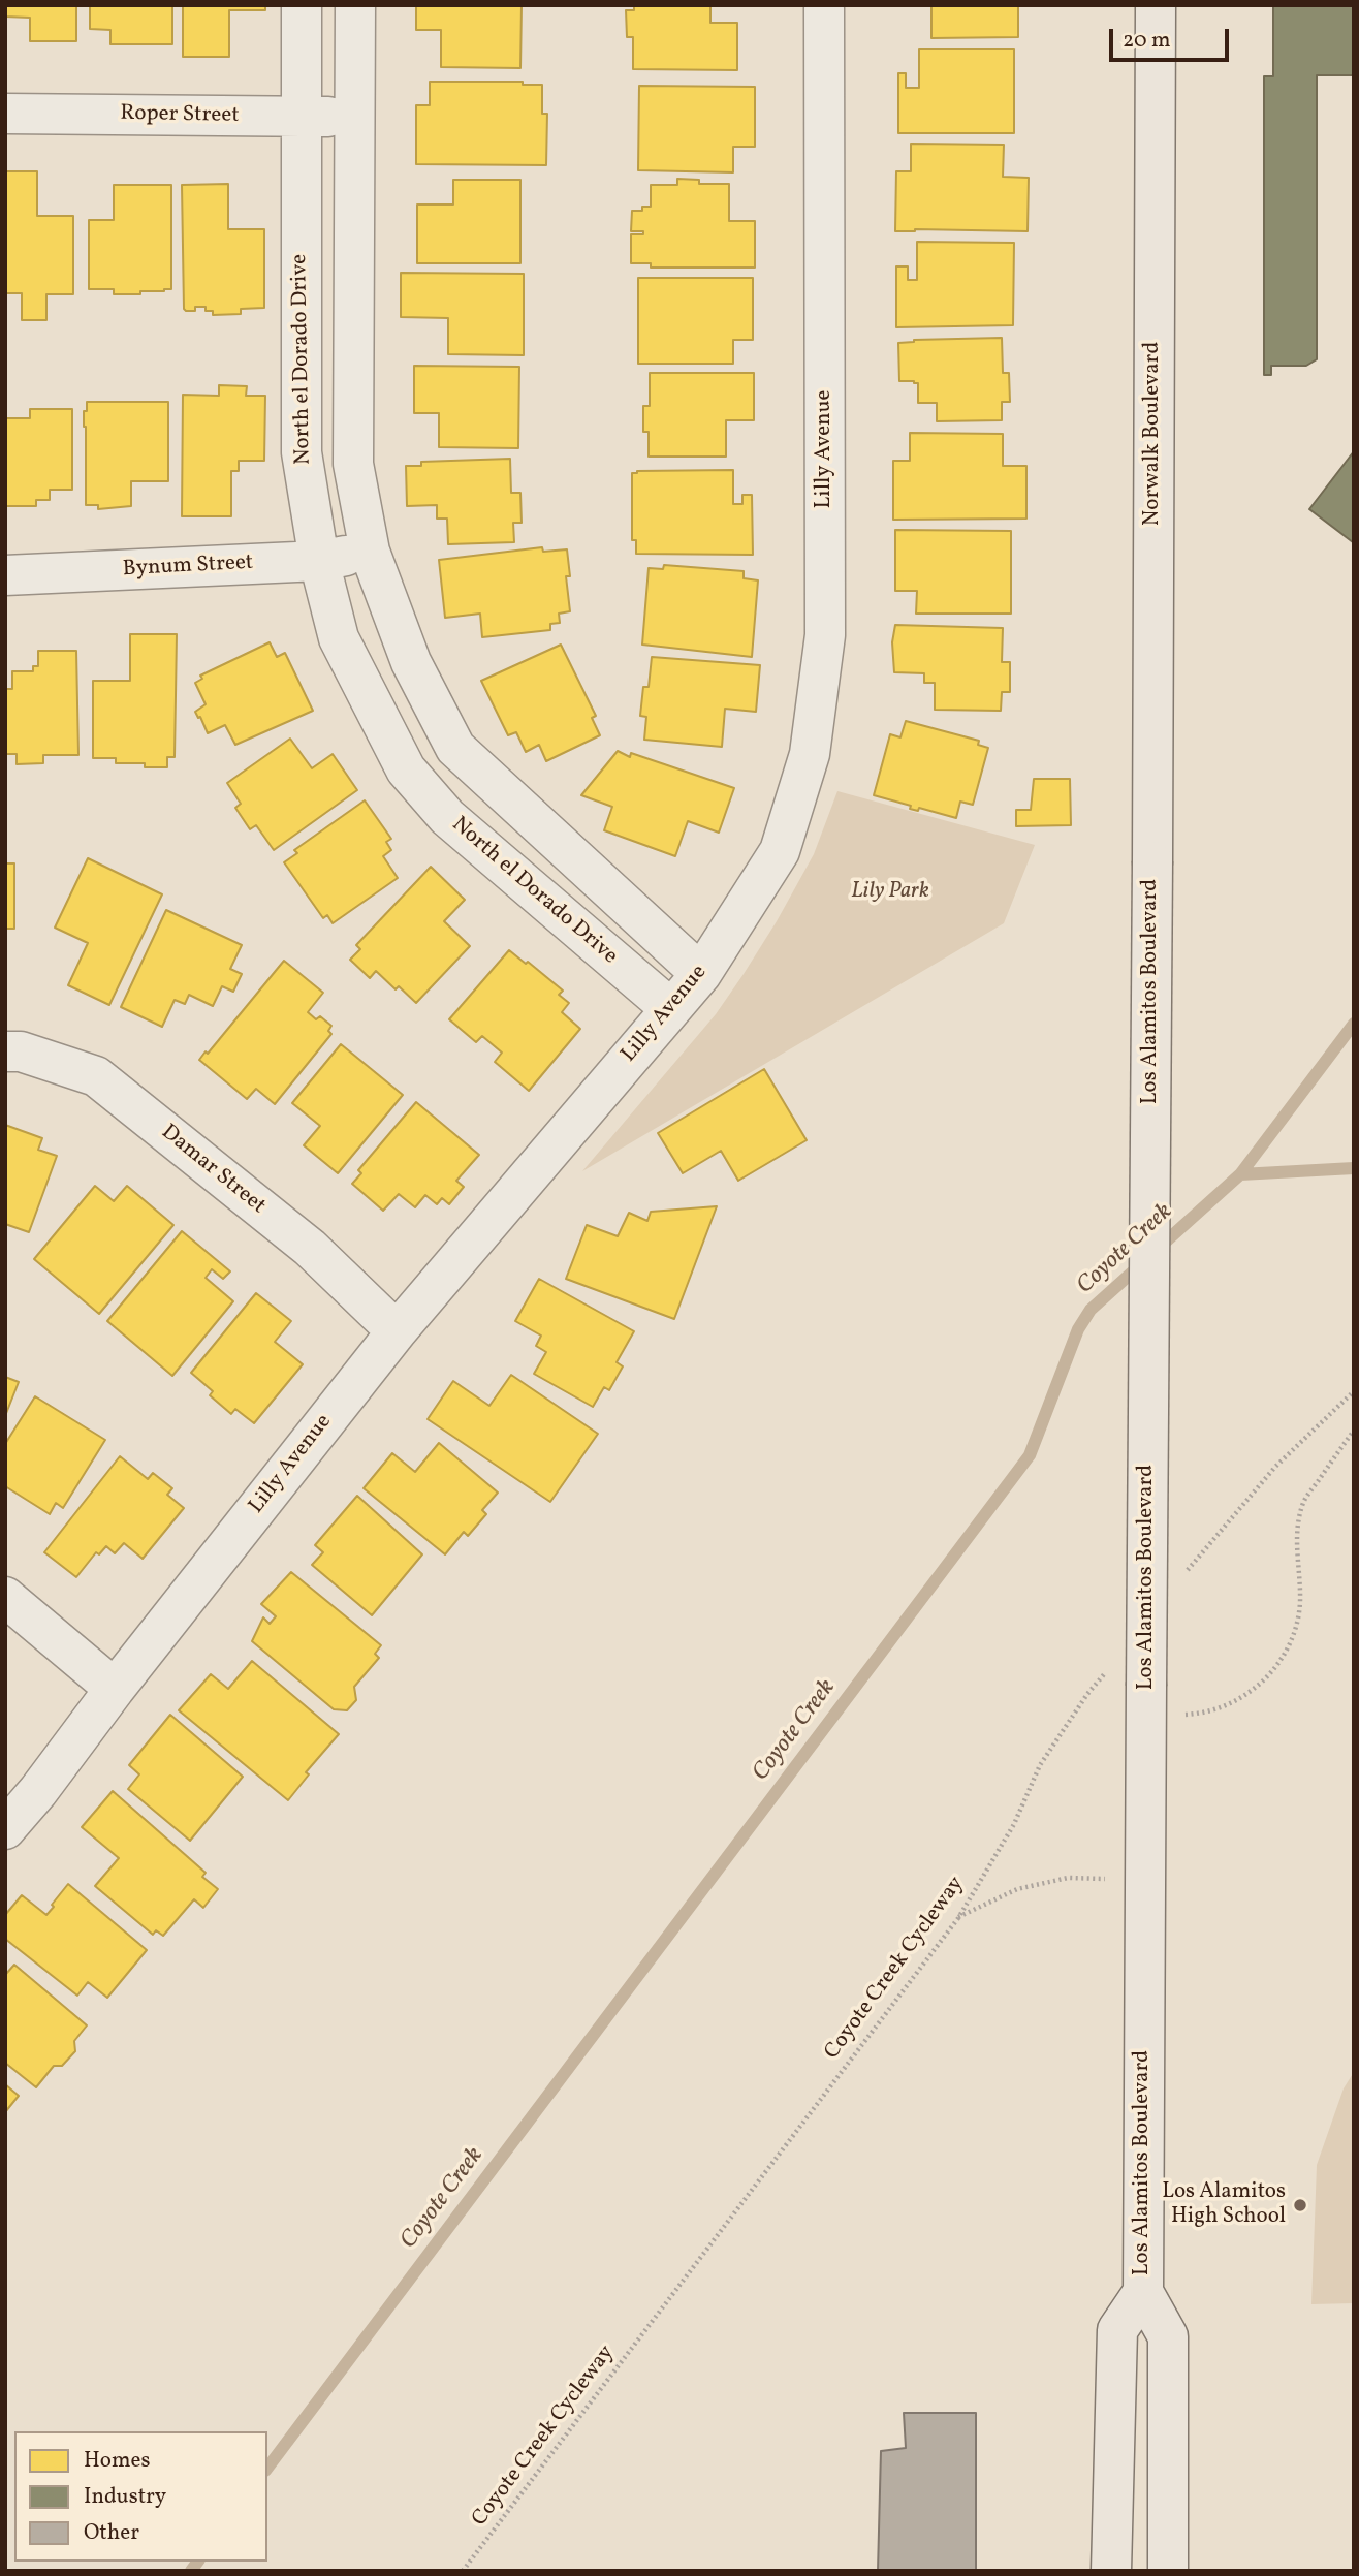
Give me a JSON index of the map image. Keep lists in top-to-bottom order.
{
  "streets": {
    "main road": ["Norwalk Boulevard", "Los Alamitos Boulevard"],
    "street": [
      "Roper Street",
      "North el Dorado Drive",
      "Lilly Avenue",
      "Bynum Street",
      "Damar Street"
    ],
    "path": ["Coyote Creek Cycleway"]
  },
  "crossings": [
    ["Roper Street", "North el Dorado Drive"],
    ["North el Dorado Drive", "Lilly Avenue"],
    ["North el Dorado Drive", "Bynum Street"],
    ["Norwalk Boulevard", "Los Alamitos Boulevard"],
    ["Lilly Avenue", "Damar Street"]
  ],
  "water": ["Coyote Creek"],
  "parks": ["Lily Park"],
  "places": ["Los Alamitos High School"],
  "legend": ["Homes", "Industry", "Other"],
  "scale_bar": "20 m"
}
